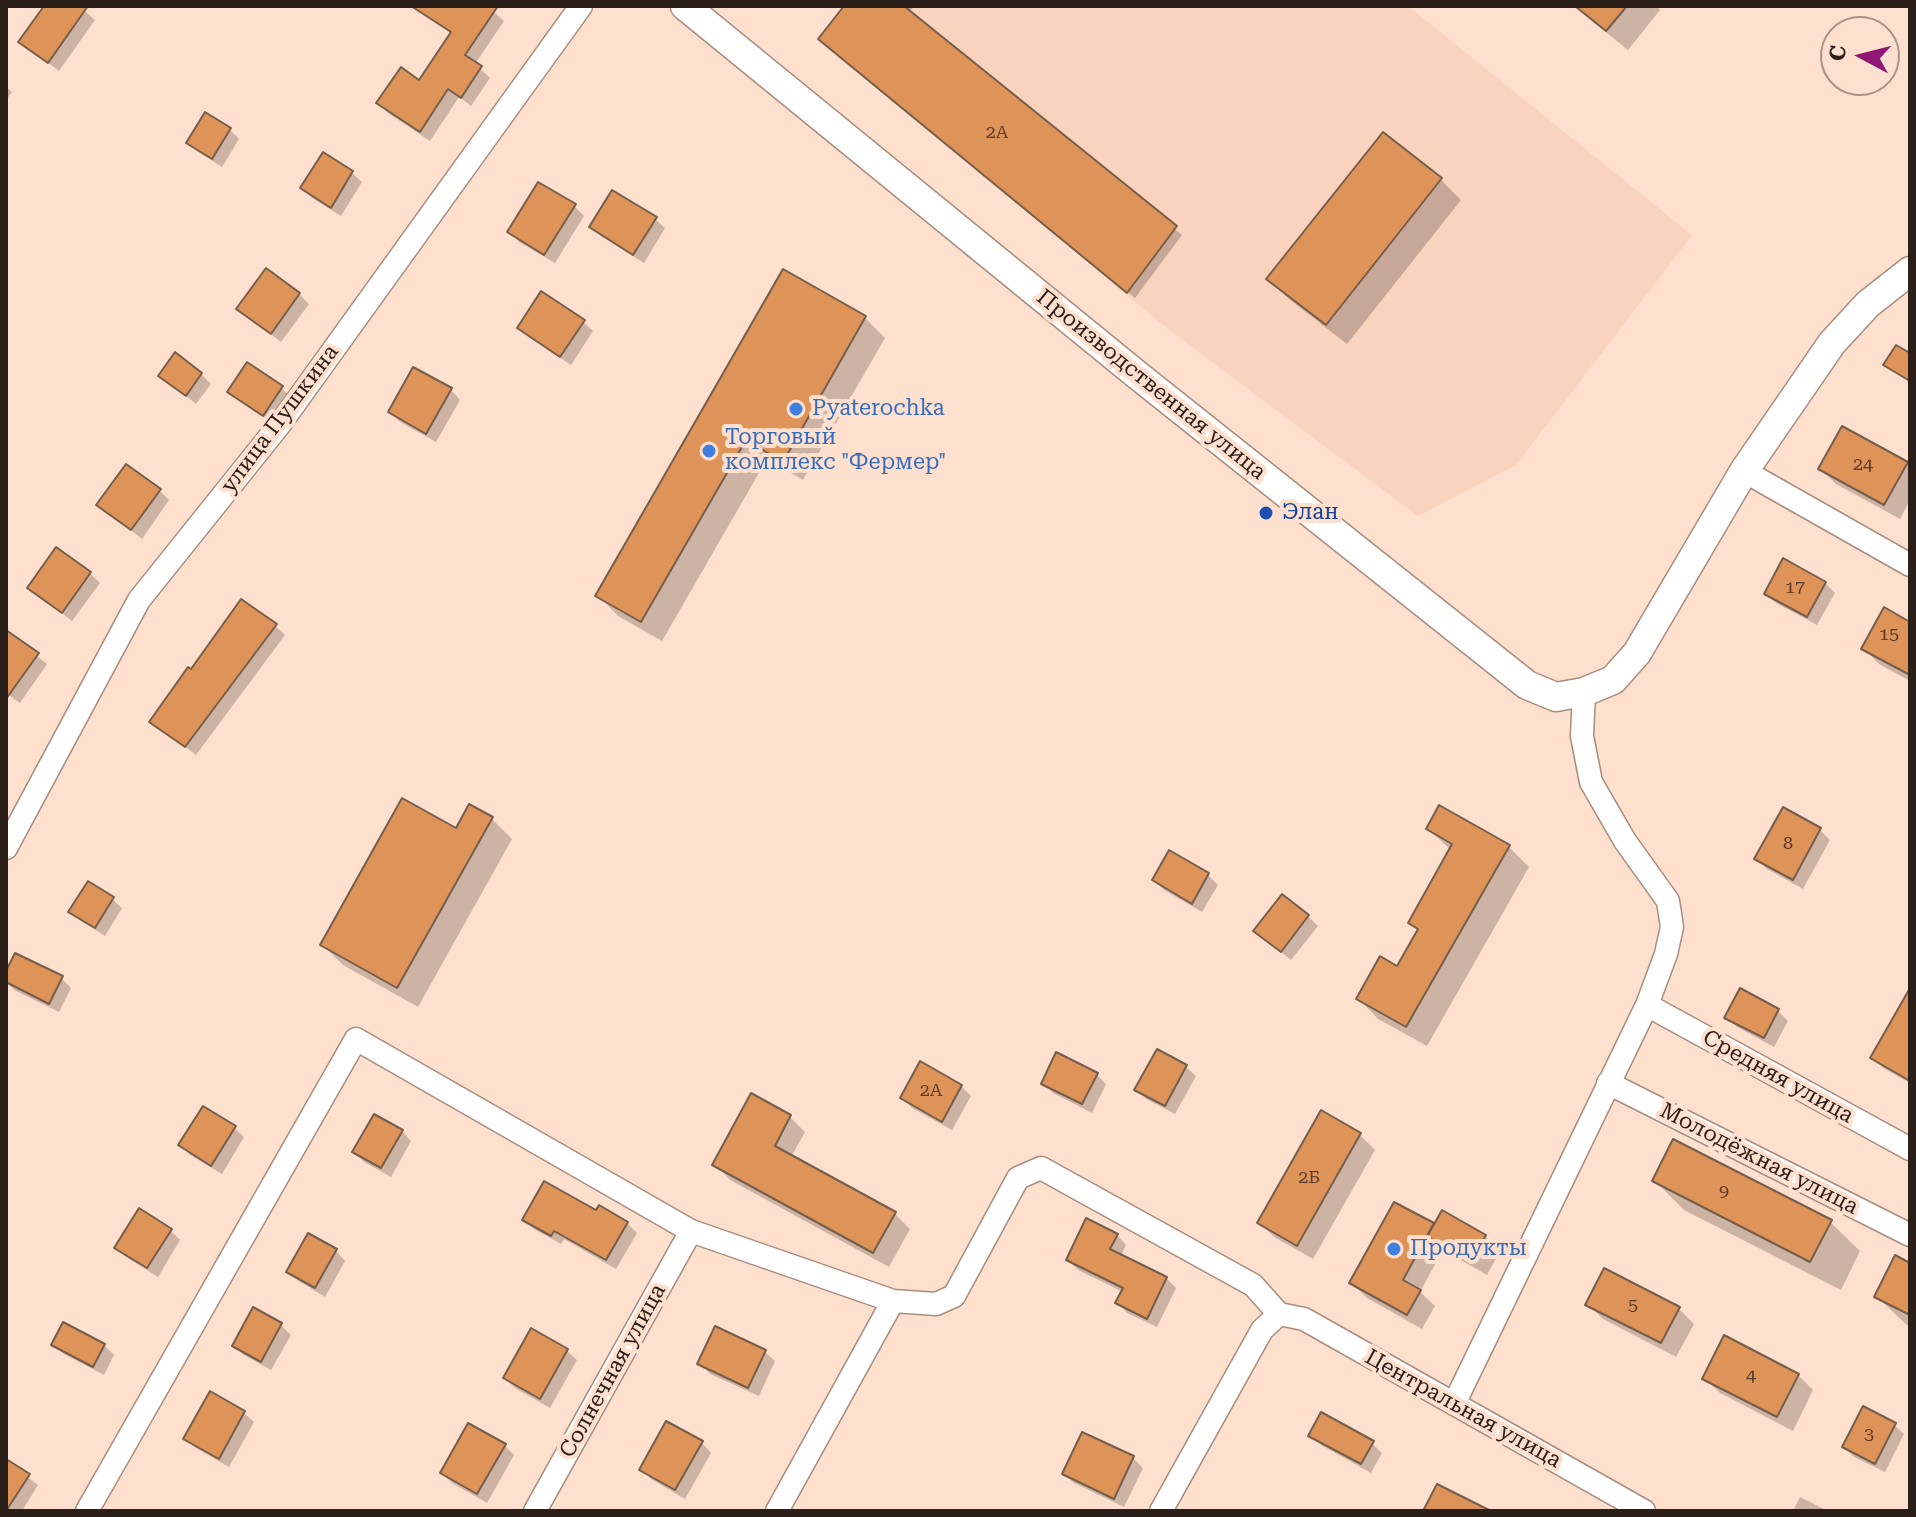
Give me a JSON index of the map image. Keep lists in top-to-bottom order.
{
  "streets": {
    "street": [
      "Производственная улица",
      "улица Пушкина",
      "Средняя улица",
      "Молодёжная улица",
      "Солнечная улица",
      "Центральная улица"
    ]
  },
  "places": [
    "Pyaterochka",
    "Торговый комплекс \"Фермер\"",
    "Элан",
    "Продукты"
  ],
  "house_numbers": [
    "2А",
    "24",
    "17",
    "15",
    "8",
    "2А",
    "2Б",
    "9",
    "5",
    "4",
    "3"
  ],
  "north": "left"
}
